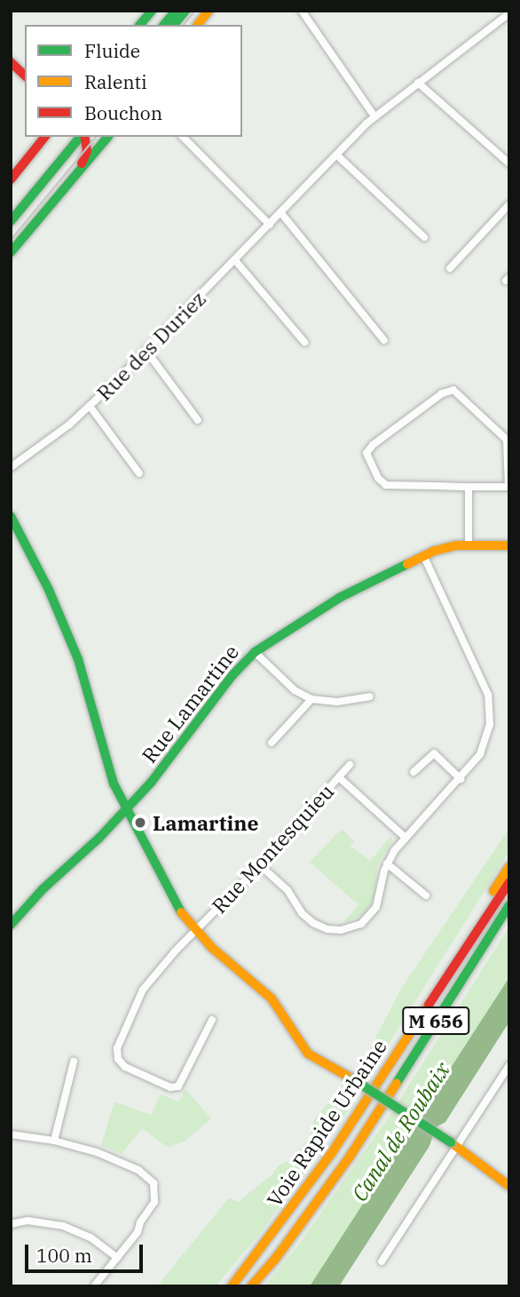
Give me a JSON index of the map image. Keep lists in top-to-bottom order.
{
  "streets": {
    "main road": ["Rue Lamartine", "M 656", "Voie Rapide Urbaine"],
    "street": ["Rue des Duriez", "Rue Montesquieu"]
  },
  "water": ["Canal de Roubaix"],
  "places": ["Lamartine"],
  "legend": ["Fluide", "Ralenti", "Bouchon"],
  "scale_bar": "100 m"
}
